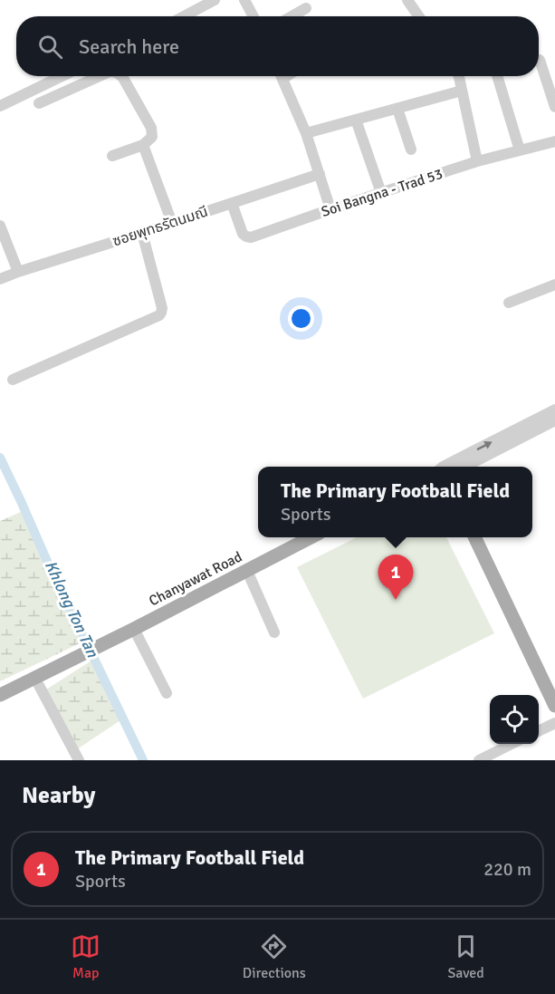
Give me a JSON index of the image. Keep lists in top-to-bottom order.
{
  "streets": {
    "main road": ["Chanyawat Road"],
    "street": ["Soi Bangna - Trad 53", "ซอยพุทธรัตนมณี"]
  },
  "crossings": [
    ["Soi Bangna - Trad 53", "ซอยพุทธรัตนมณี"]
  ],
  "water": ["Khlong Ton Tan"],
  "page": {
    "search": "Search here",
    "popup": ["The Primary Football Field", "Sports"],
    "pins": "1",
    "heading": "Nearby",
    "list": [
      {
        "mark": "1",
        "name": "The Primary Football Field",
        "note": "Sports",
        "value": "220 m"
      }
    ],
    "nav": ["Map", "Directions", "Saved"]
  }
}
